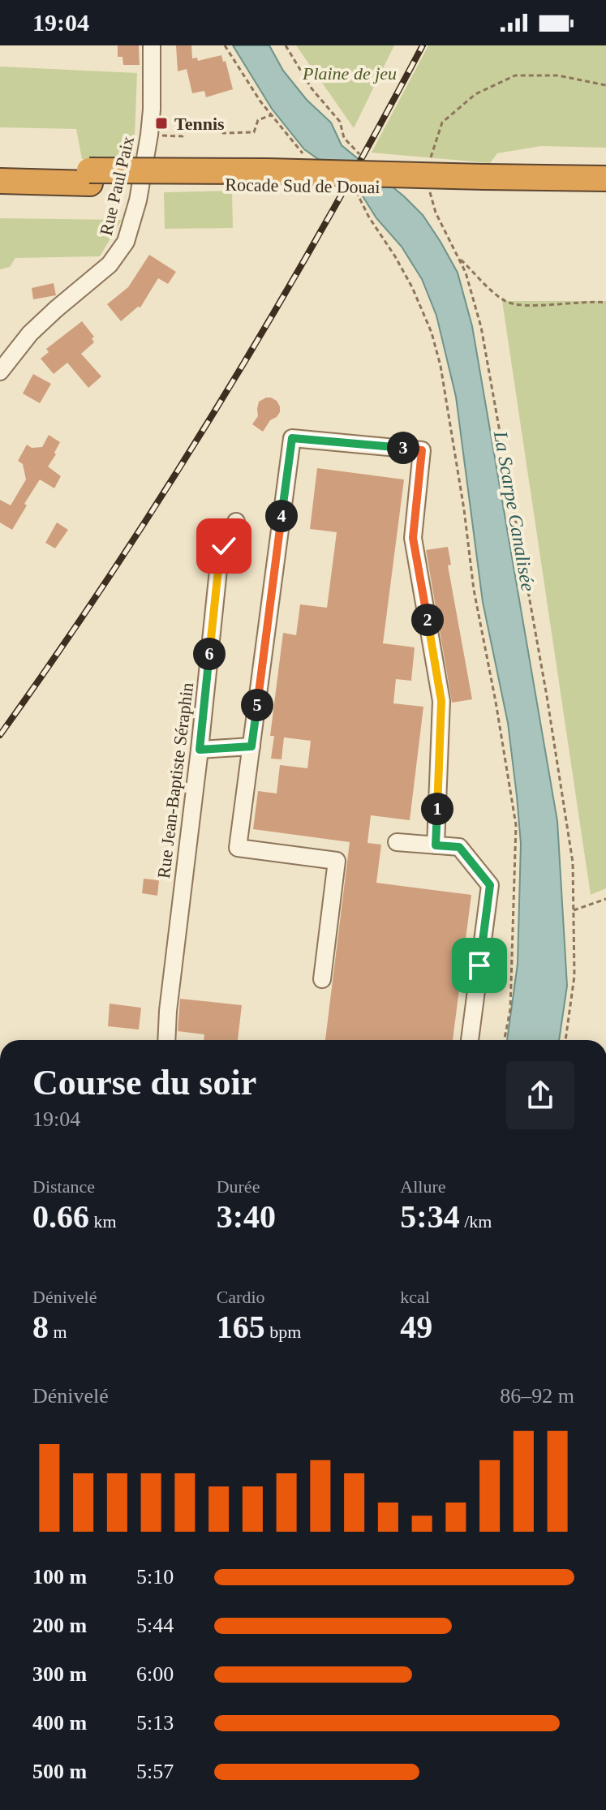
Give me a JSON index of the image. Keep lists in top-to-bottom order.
{
  "streets": {
    "highway": ["Rocade Sud de Douai"],
    "street": ["Rue Paul Paix", "Rue Jean-Baptiste Séraphin"]
  },
  "water": ["La Scarpe Canalisée"],
  "parks": ["Plaine de jeu"],
  "places": {
    "transit": ["Tennis"]
  },
  "page": {
    "status": "19:04",
    "pins": [
      "3",
      "4",
      "2",
      "6",
      "5",
      "1"
    ],
    "heading": ["Course du soir", "19:04"],
    "stats": [
      ["Distance", "0.66 km"],
      ["Durée", "3:40"],
      ["Allure", "5:34 /km"],
      ["Dénivelé", "8 m"],
      ["Cardio", "165 bpm"],
      ["kcal", "49"]
    ],
    "chart": ["Dénivelé", "86–92 m"],
    "list": [
      {
        "name": "100 m",
        "note": "5:10"
      },
      {
        "name": "200 m",
        "note": "5:44"
      },
      {
        "name": "300 m",
        "note": "6:00"
      },
      {
        "name": "400 m",
        "note": "5:13"
      },
      {
        "name": "500 m",
        "note": "5:57"
      }
    ]
  }
}
